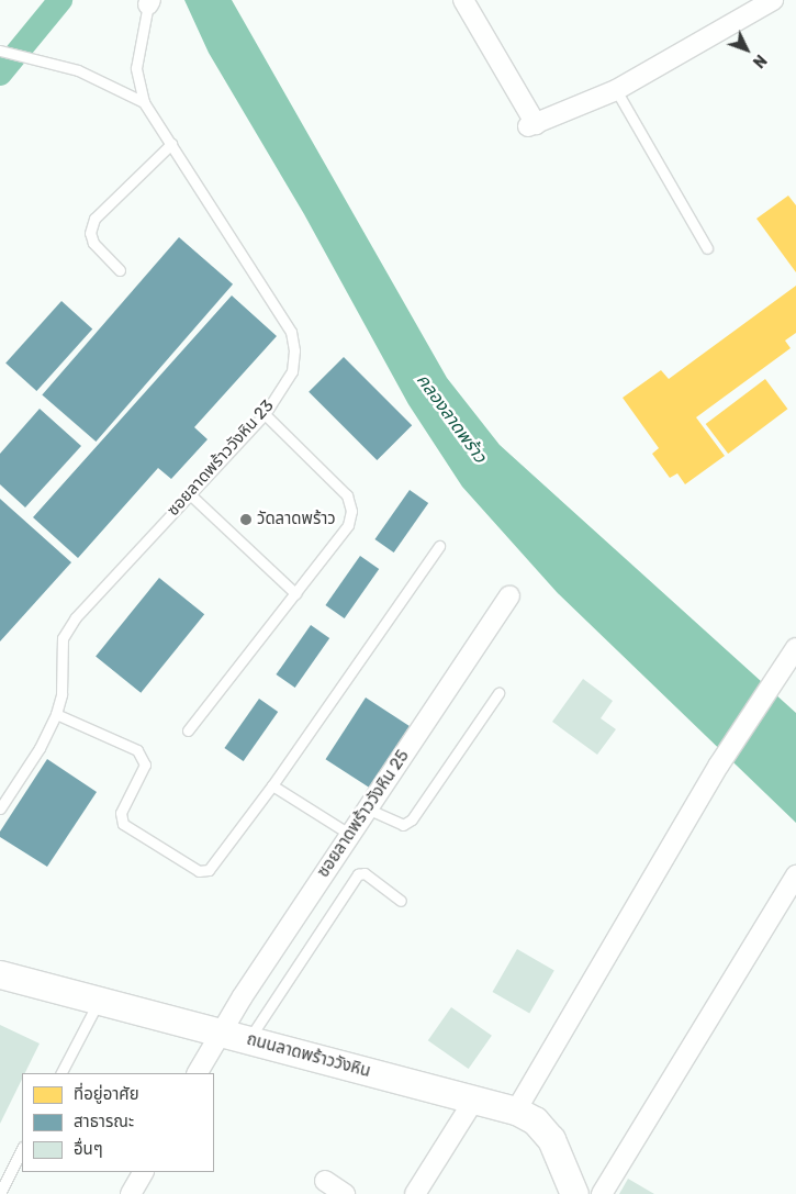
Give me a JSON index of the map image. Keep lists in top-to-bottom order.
{
  "streets": {
    "main road": ["ถนนลาดพร้าววังหิน"],
    "street": ["ซอยลาดพร้าววังหิน 25"],
    "lane": ["ซอยลาดพร้าววังหิน 23"]
  },
  "crossings": [
    ["ซอยลาดพร้าววังหิน 25", "ถนนลาดพร้าววังหิน"]
  ],
  "water": ["คลองลาดพร้าว"],
  "places": ["วัดลาดพร้าว"],
  "legend": ["ที่อยู่อาศัย", "สาธารณะ", "อื่นๆ"],
  "north": "bottom right"
}
